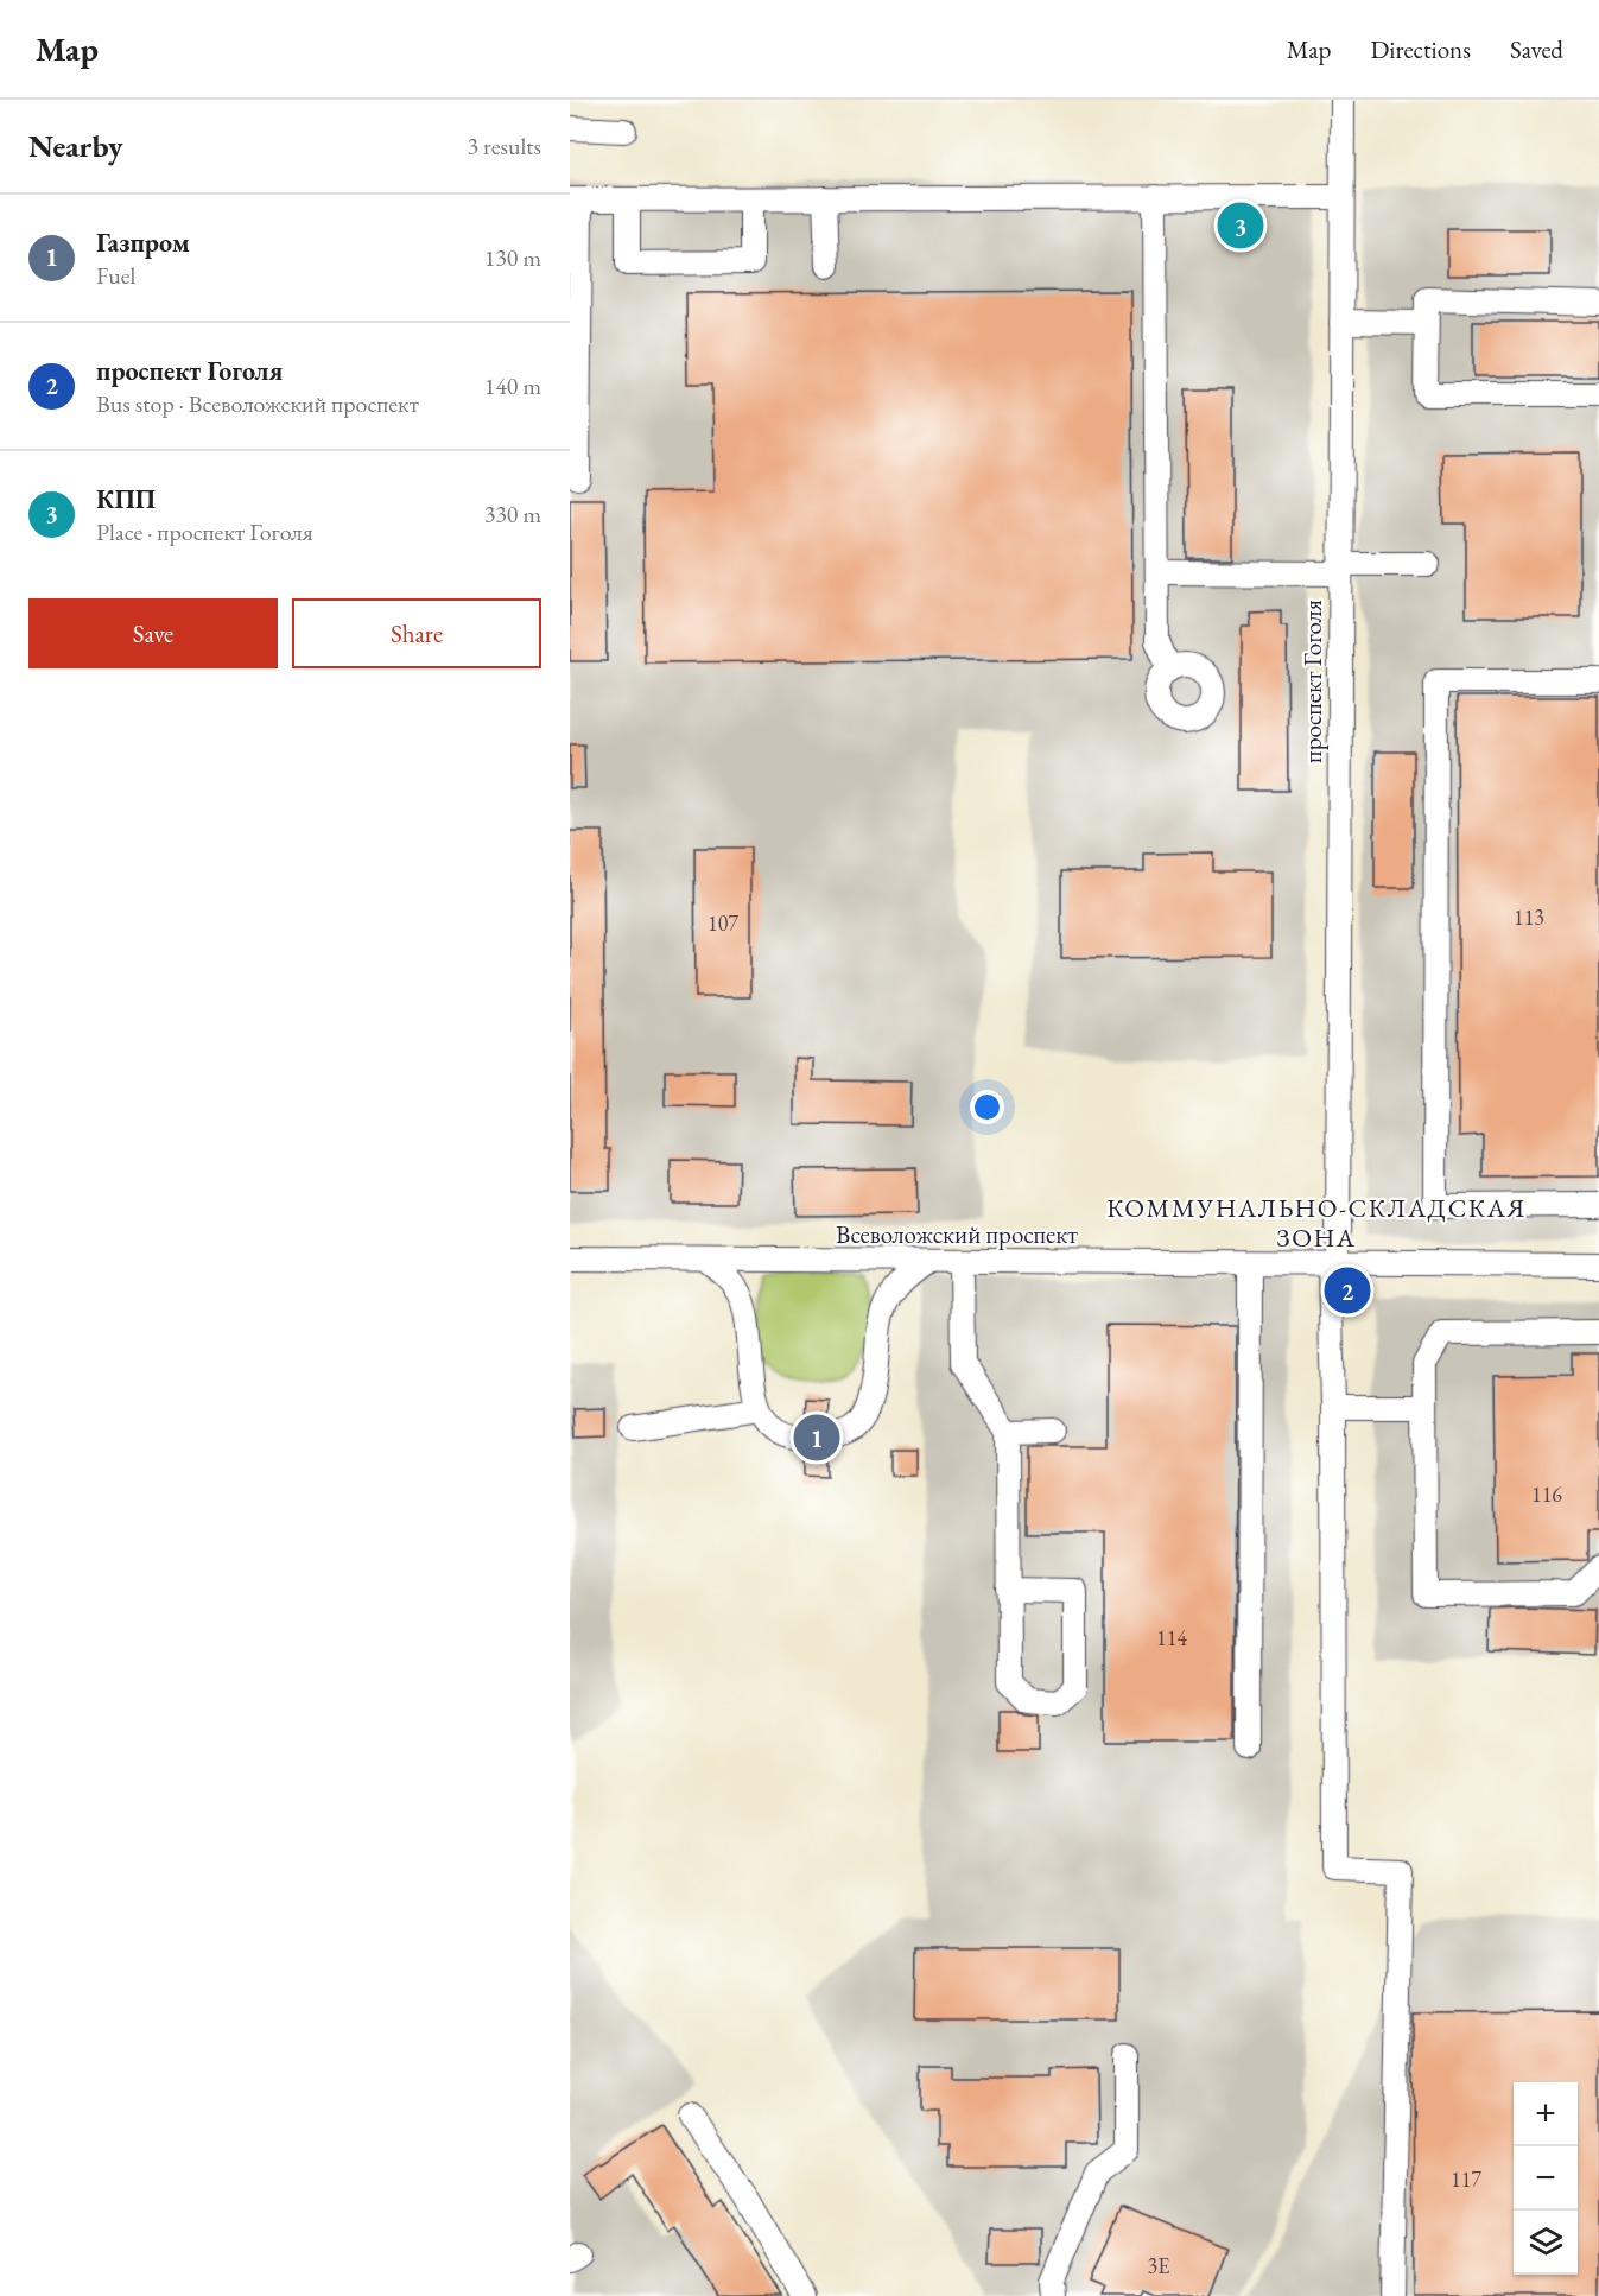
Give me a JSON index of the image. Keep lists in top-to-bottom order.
{
  "streets": {
    "street": ["проспект Гоголя", "Всеволожский проспект"]
  },
  "crossings": [
    ["проспект Гоголя", "Всеволожский проспект"]
  ],
  "districts": ["КОММУНАЛЬНО-СКЛАДСКАЯ ЗОНА"],
  "house_numbers": [
    "113",
    "107",
    "116",
    "114",
    "117",
    "3Е"
  ],
  "page": {
    "header": "Map",
    "nav": ["Map", "Directions", "Saved"],
    "heading": ["Nearby", "3 results"],
    "list": [
      {
        "mark": "1",
        "name": "Газпром",
        "note": "Fuel",
        "value": "130 m"
      },
      {
        "mark": "2",
        "name": "проспект Гоголя",
        "note": "Bus stop · Всеволожский проспект",
        "value": "140 m"
      },
      {
        "mark": "3",
        "name": "КПП",
        "note": "Place · проспект Гоголя",
        "value": "330 m"
      }
    ],
    "pins": ["3", "2", "1"],
    "buttons": ["Save", "Share"],
    "map_buttons": ["+", "−"]
  }
}
